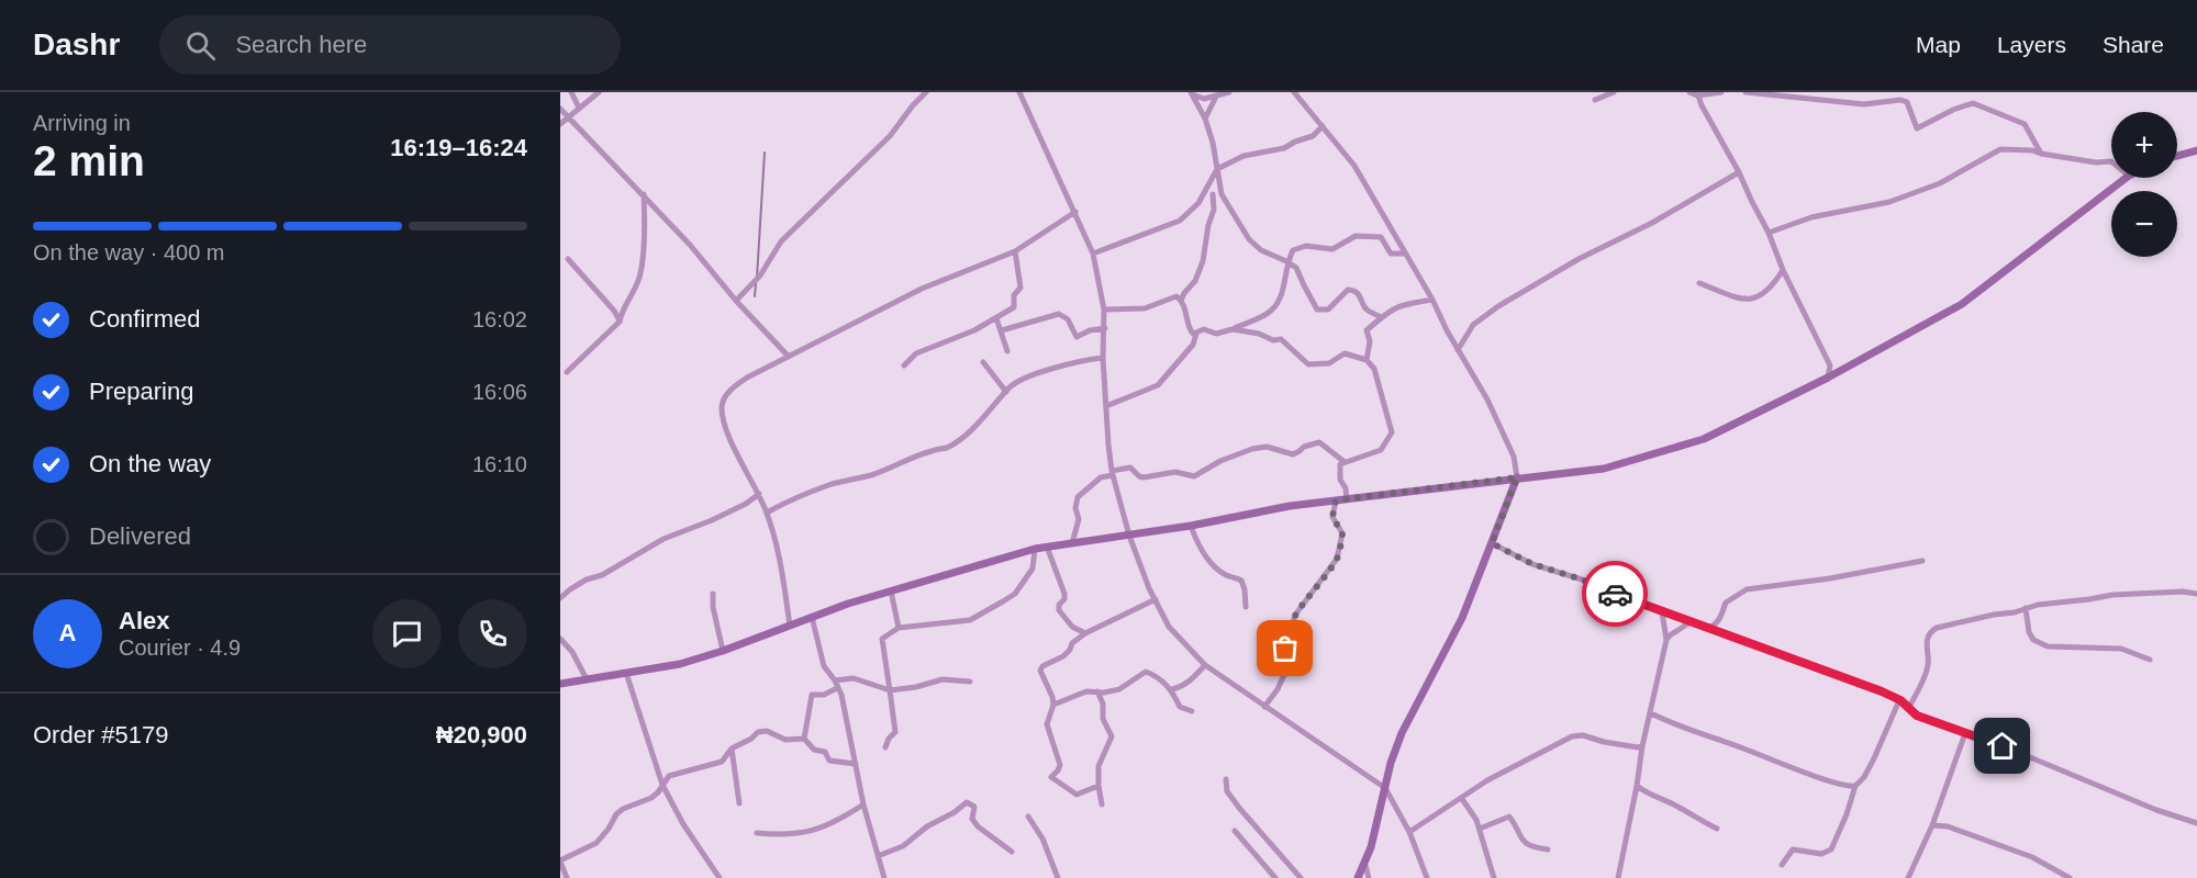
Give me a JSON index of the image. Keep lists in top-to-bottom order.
{
  "page": {
    "header": "Dashr",
    "search": "Search here",
    "nav": ["Map", "Layers", "Share"],
    "heading": ["2 min", "Arriving in", "16:19–16:24"],
    "panel": [
      "Alex",
      "Courier · 4.9",
      "Order #5179",
      "₦20,900"
    ],
    "map_buttons": ["+", "−"],
    "bar": "On the way · 400 m",
    "list": [
      ["Confirmed", "16:02"],
      ["Preparing", "16:06"],
      ["On the way", "16:10"],
      "Delivered"
    ],
    "round": "A"
  }
}
